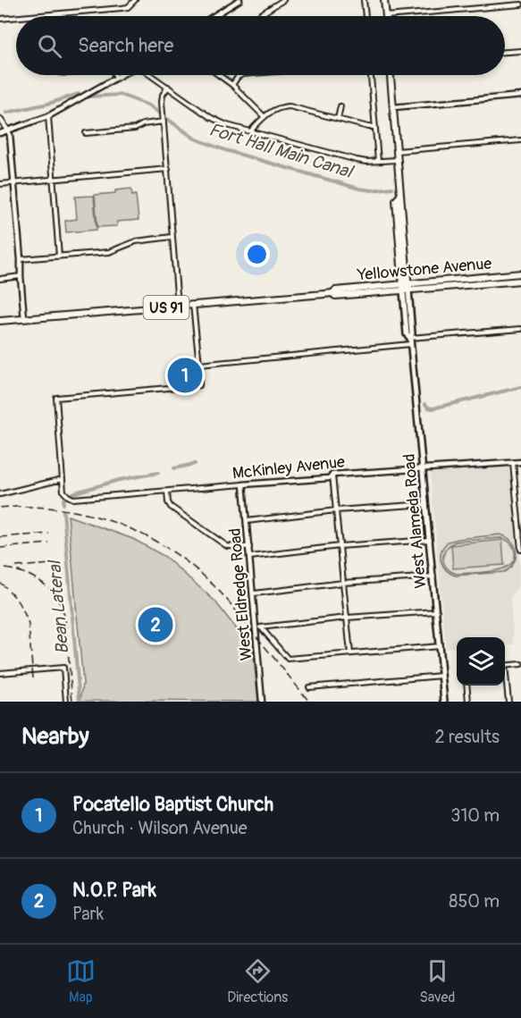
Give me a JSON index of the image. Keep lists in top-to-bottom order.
{
  "streets": {
    "main road": ["Yellowstone Avenue", "US 91", "West Alameda Road"],
    "street": ["McKinley Avenue", "West Eldredge Road"]
  },
  "crossings": [
    ["Yellowstone Avenue", "West Alameda Road"],
    ["McKinley Avenue", "West Alameda Road"],
    ["McKinley Avenue", "West Eldredge Road"]
  ],
  "water": ["Fort Hall Main Canal", "Bean Lateral"],
  "page": {
    "search": "Search here",
    "pins": ["1", "2"],
    "heading": ["Nearby", "2 results"],
    "list": [
      {
        "mark": "1",
        "name": "Pocatello Baptist Church",
        "note": "Church · Wilson Avenue",
        "value": "310 m"
      },
      {
        "mark": "2",
        "name": "N.O.P. Park",
        "note": "Park",
        "value": "850 m"
      }
    ],
    "nav": ["Map", "Directions", "Saved"]
  }
}
